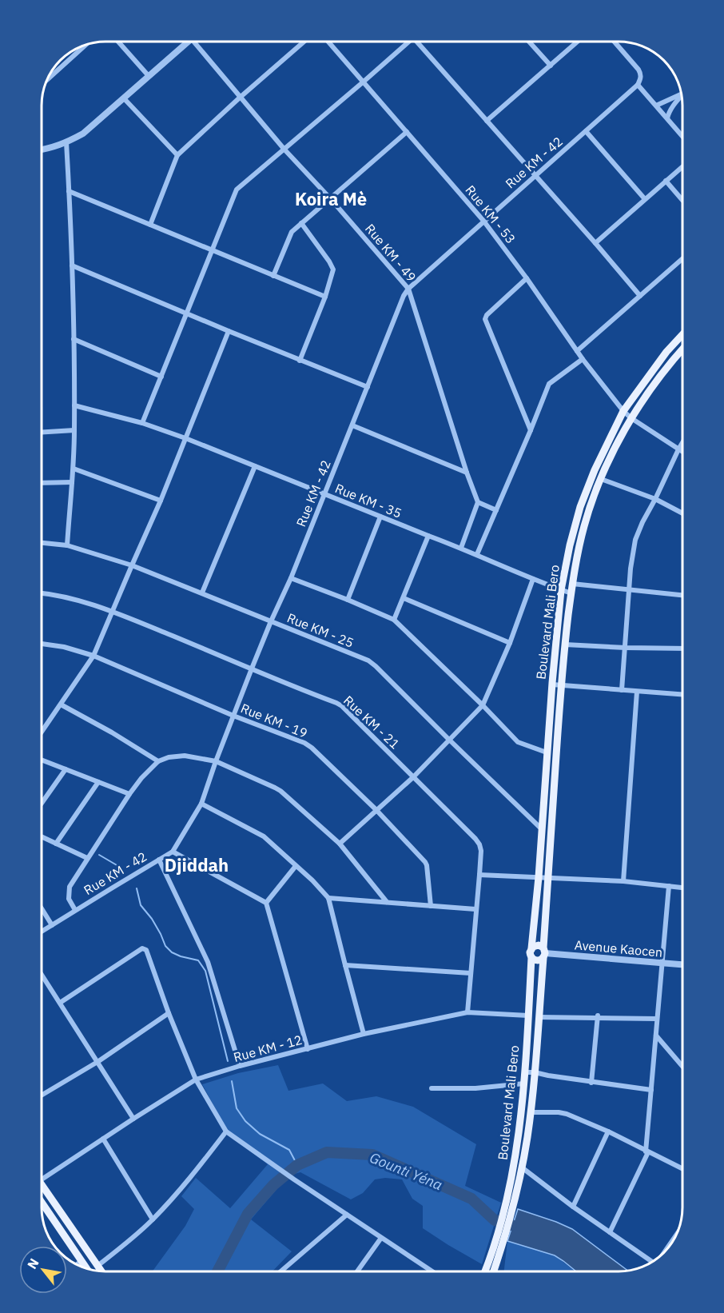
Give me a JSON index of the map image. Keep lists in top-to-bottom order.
{
  "streets": {
    "main road": ["Boulevard Mali Bero"],
    "street": [
      "Rue KM - 42",
      "Rue KM - 53",
      "Rue KM - 49",
      "Rue KM - 35",
      "Rue KM - 25",
      "Rue KM - 19",
      "Rue KM - 21",
      "Avenue Kaocen",
      "Rue KM - 12"
    ]
  },
  "crossings": [
    ["Rue KM - 42", "Rue KM - 53"],
    ["Rue KM - 42", "Rue KM - 49"],
    ["Rue KM - 42", "Rue KM - 35"],
    ["Rue KM - 42", "Rue KM - 25"],
    ["Rue KM - 42", "Rue KM - 19"],
    ["Rue KM - 42", "Rue KM - 21"],
    ["Rue KM - 53", "Boulevard Mali Bero"],
    ["Rue KM - 35", "Boulevard Mali Bero"],
    ["Boulevard Mali Bero", "Rue KM - 25"],
    ["Boulevard Mali Bero", "Avenue Kaocen"],
    ["Boulevard Mali Bero", "Rue KM - 12"],
    ["Rue KM - 21", "Rue KM - 12"]
  ],
  "districts": ["Koira Mè", "Djiddah"],
  "water": ["Gounti Yéna"],
  "north": "top left"
}
